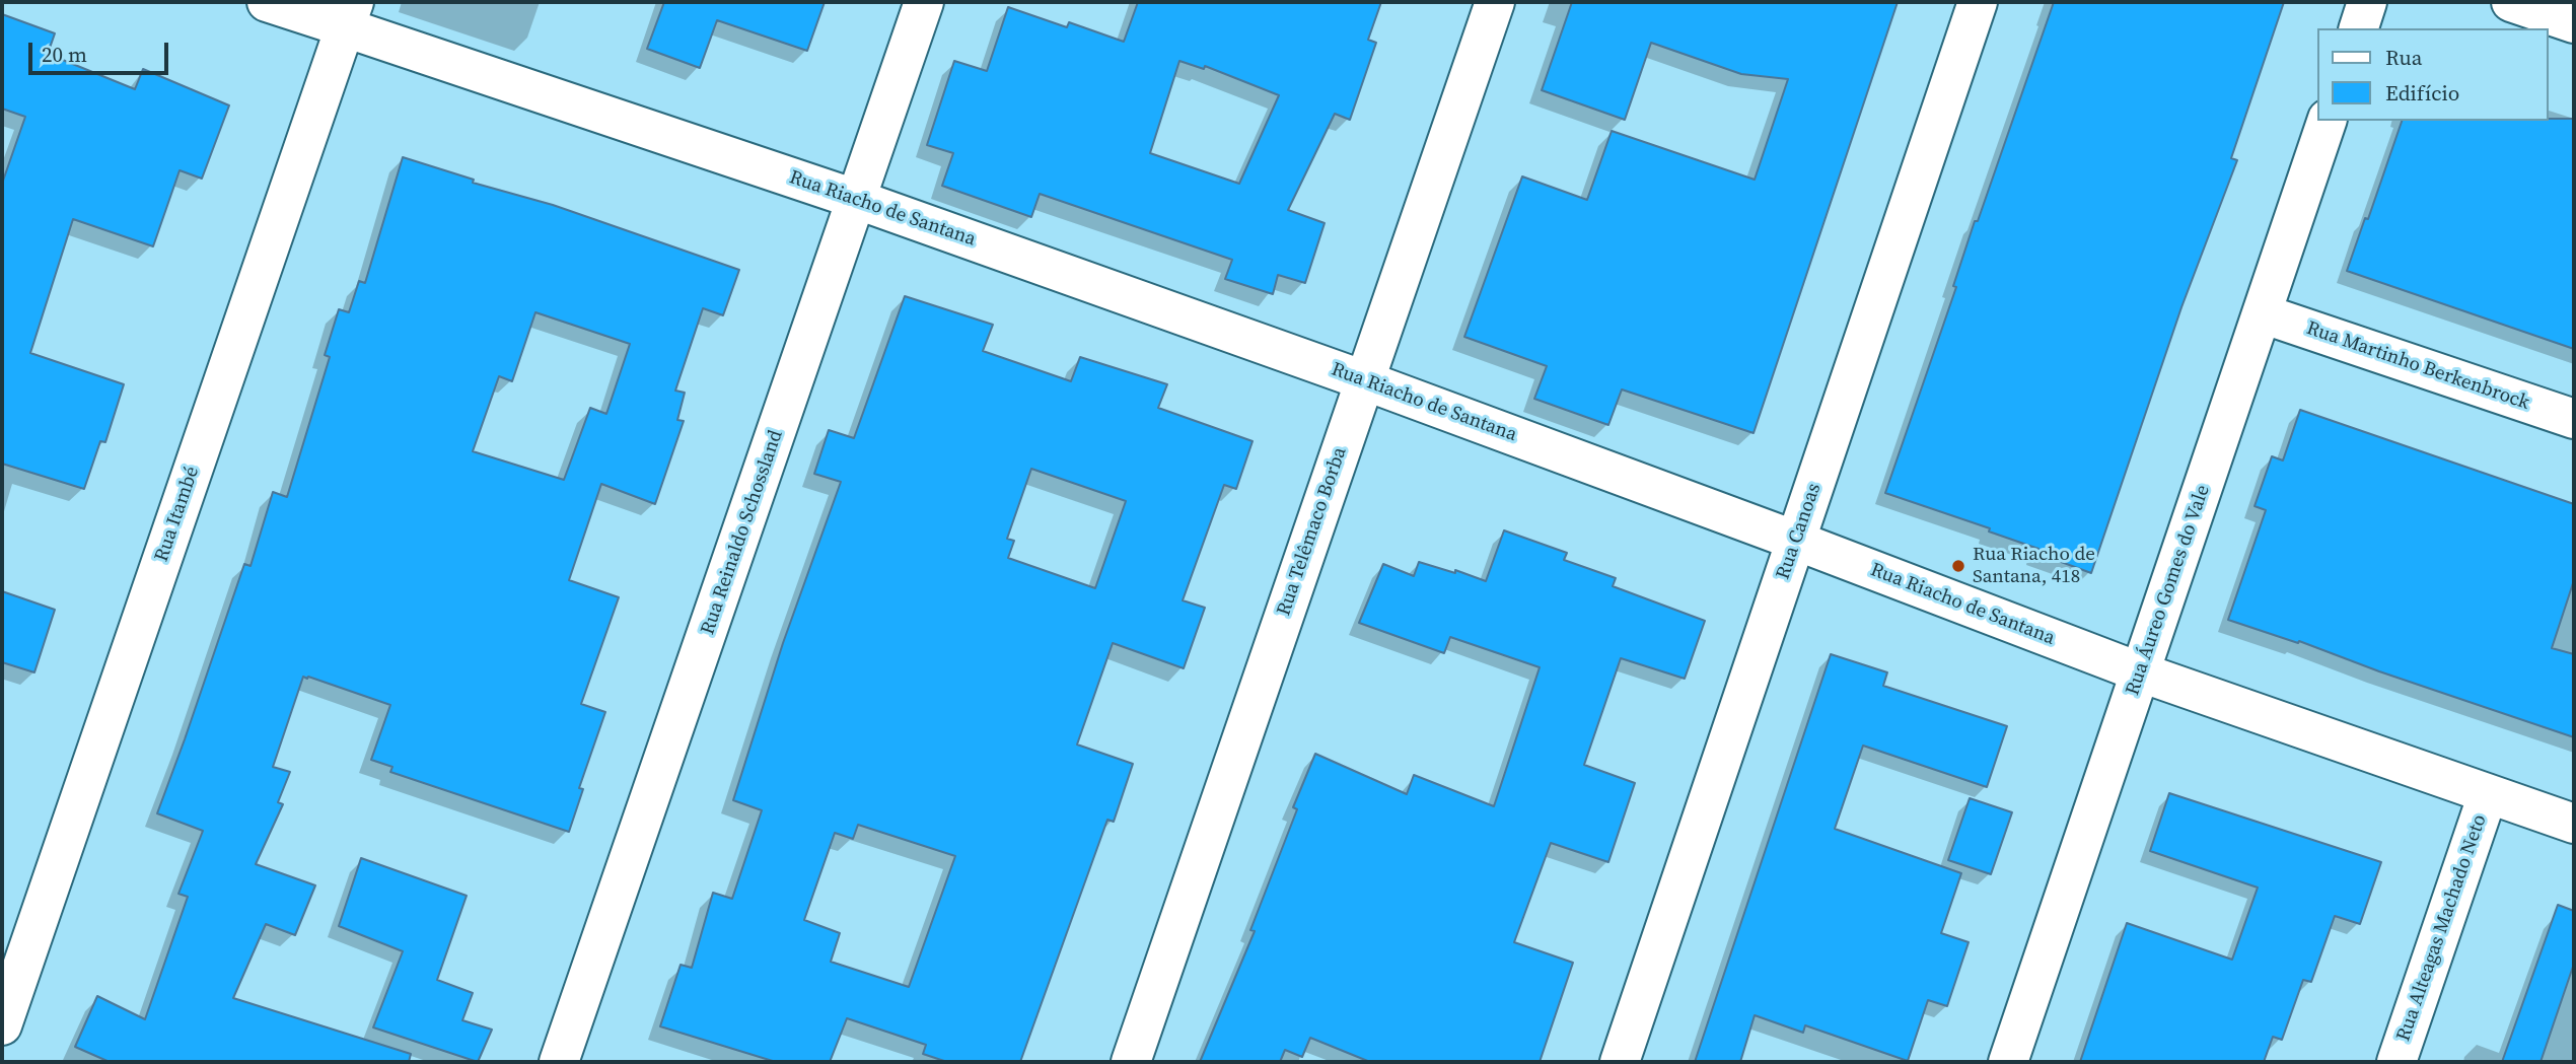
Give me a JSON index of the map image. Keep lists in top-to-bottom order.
{
  "streets": {
    "street": [
      "Rua Riacho de Santana",
      "Rua Martinho Berkenbrock",
      "Rua Itambé",
      "Rua Telêmaco Borba",
      "Rua Canoas",
      "Rua Reinaldo Schossland",
      "Rua Áureo Gomes do Vale",
      "Rua Alteagas Machado Neto"
    ]
  },
  "crossings": [
    ["Rua Riacho de Santana", "Rua Itambé"],
    ["Rua Riacho de Santana", "Rua Telêmaco Borba"],
    ["Rua Riacho de Santana", "Rua Canoas"],
    ["Rua Riacho de Santana", "Rua Reinaldo Schossland"],
    ["Rua Riacho de Santana", "Rua Áureo Gomes do Vale"],
    ["Rua Riacho de Santana", "Rua Alteagas Machado Neto"],
    ["Rua Martinho Berkenbrock", "Rua Áureo Gomes do Vale"]
  ],
  "places": ["Rua Riacho de Santana, 418"],
  "legend": ["Rua", "Edifício"],
  "scale_bar": "20 m"
}
